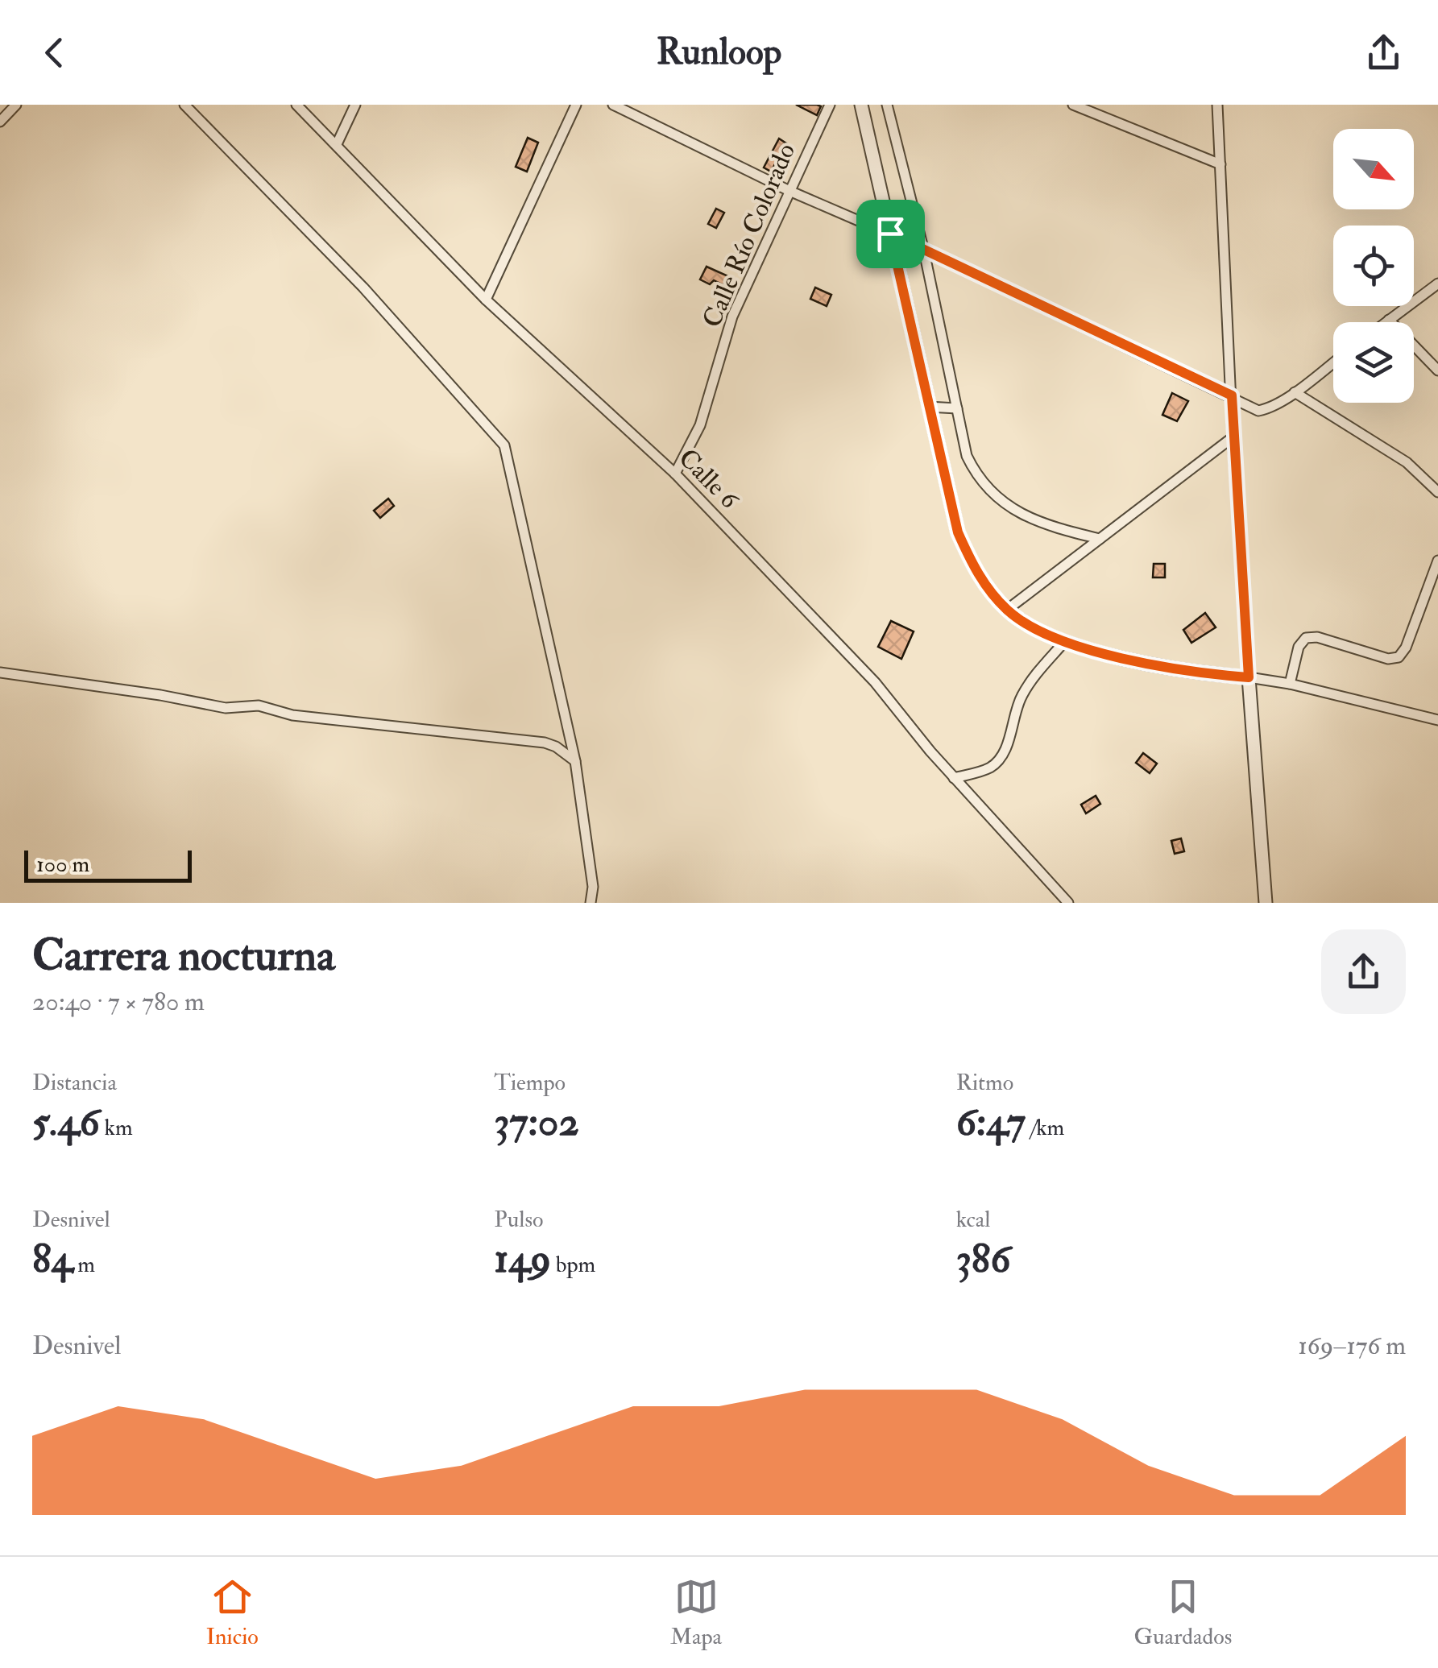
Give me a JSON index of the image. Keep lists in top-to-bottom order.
{
  "streets": {
    "street": ["Calle Río Colorado", "Calle 6"]
  },
  "crossings": [
    ["Calle Río Colorado", "Calle 6"]
  ],
  "scale_bar": "100 m",
  "north": "bottom right",
  "page": {
    "header": "Runloop",
    "scale": "100 m",
    "heading": ["Carrera nocturna", "20:40 · 7 × 780 m"],
    "stats": [
      ["Distancia", "5.46 km"],
      ["Tiempo", "37:02"],
      ["Ritmo", "6:47 /km"],
      ["Desnivel", "84 m"],
      ["Pulso", "149 bpm"],
      ["kcal", "386"]
    ],
    "chart": ["Desnivel", "169–176 m"],
    "tabs": ["Inicio", "Mapa", "Guardados"]
  }
}
